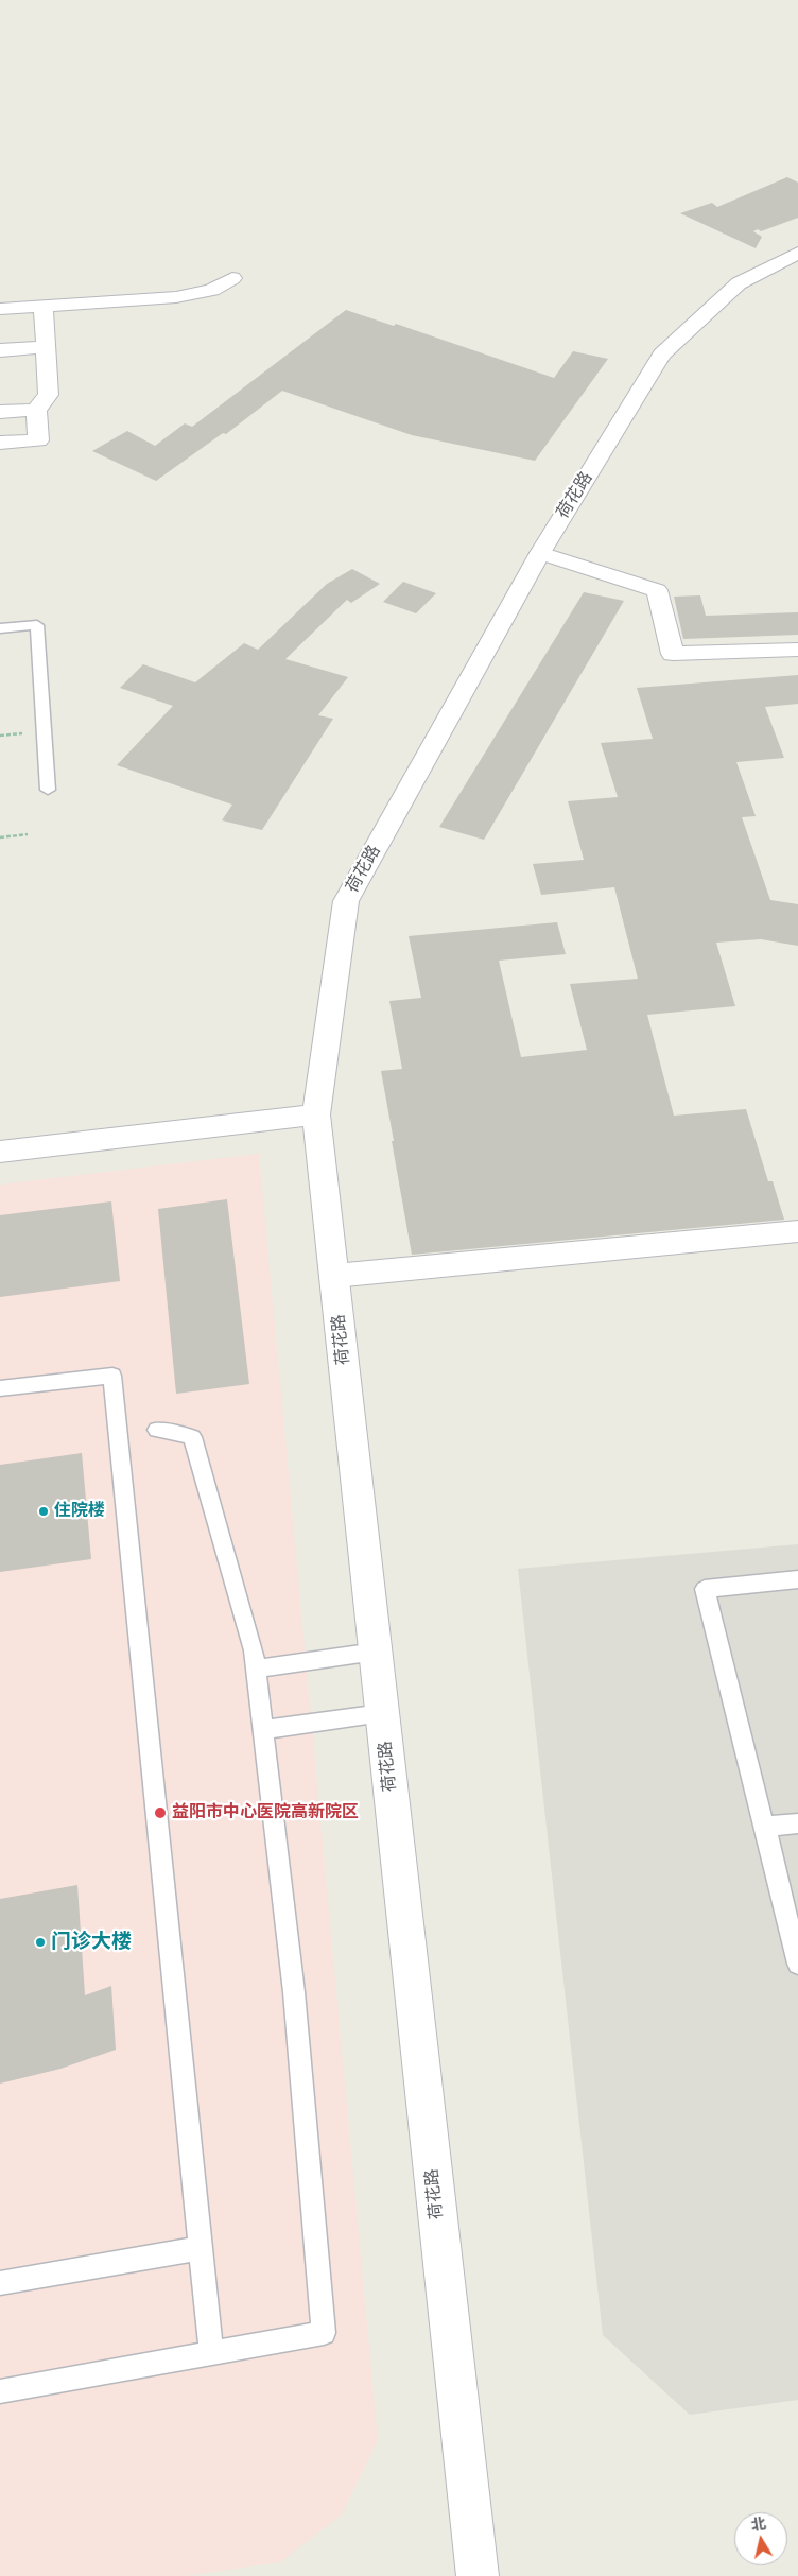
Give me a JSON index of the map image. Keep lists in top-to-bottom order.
{
  "streets": {
    "street": ["荷花路"]
  },
  "places": ["住院楼", "益阳市中心医院高新院区", "门诊大楼"],
  "north": "top"
}
